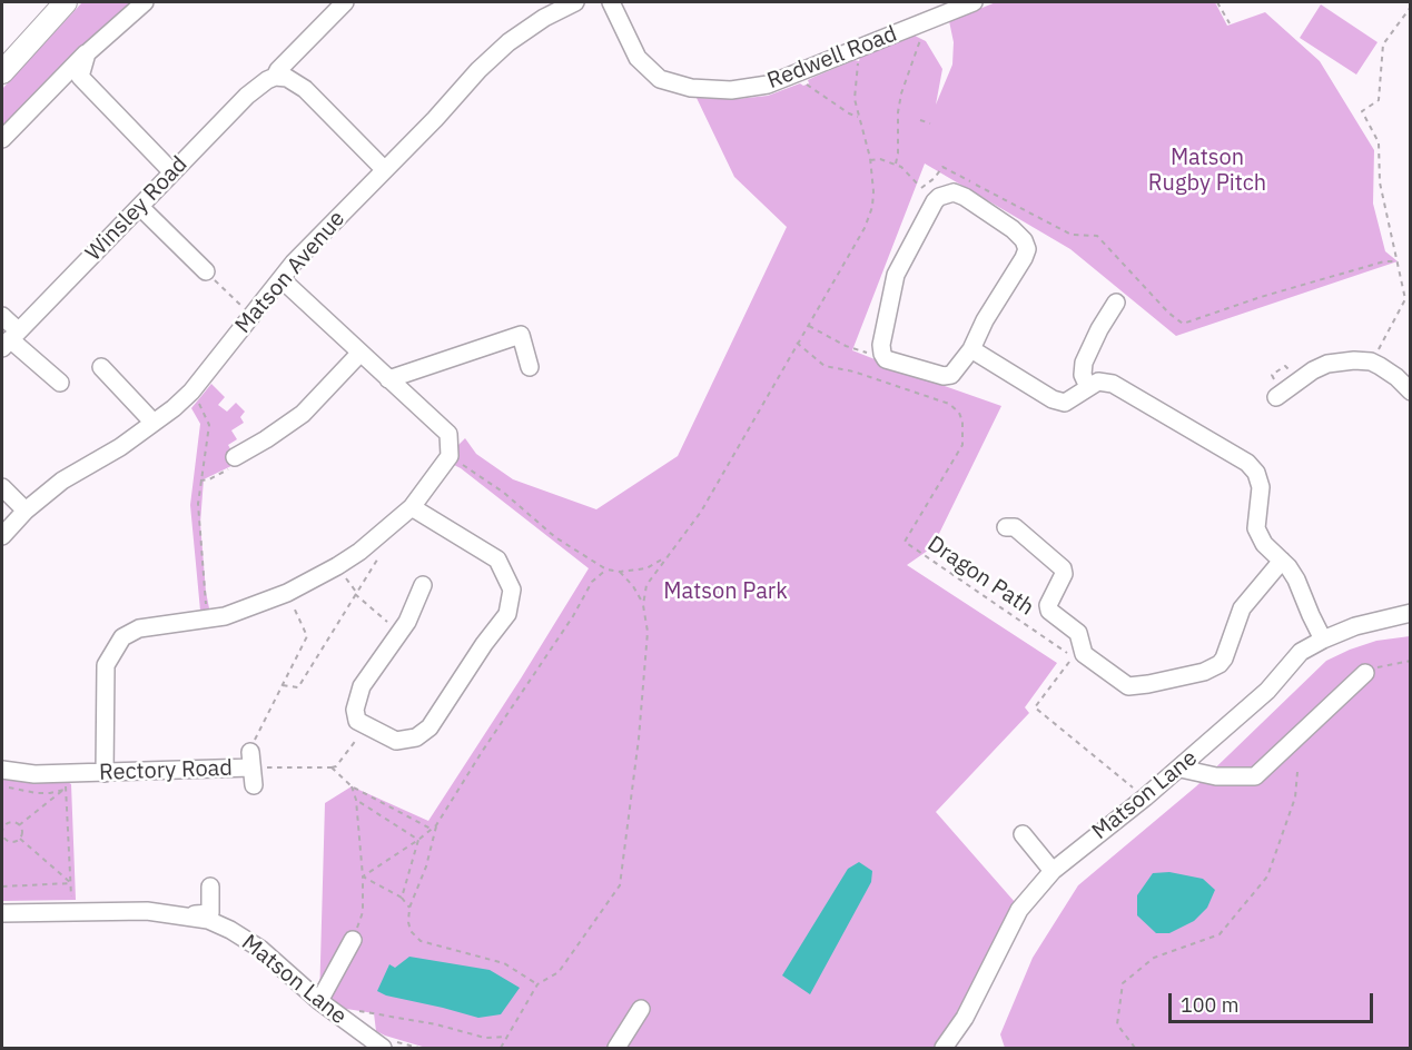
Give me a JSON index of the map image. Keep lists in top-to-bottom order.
{
  "streets": {
    "street": [
      "Redwell Road",
      "Winsley Road",
      "Matson Avenue",
      "Rectory Road",
      "Matson Lane"
    ],
    "path": ["Dragon Path"]
  },
  "crossings": [
    ["Dragon Path", "Matson Lane"]
  ],
  "parks": ["Matson Rugby Pitch", "Matson Park"],
  "scale_bar": "100 m"
}
